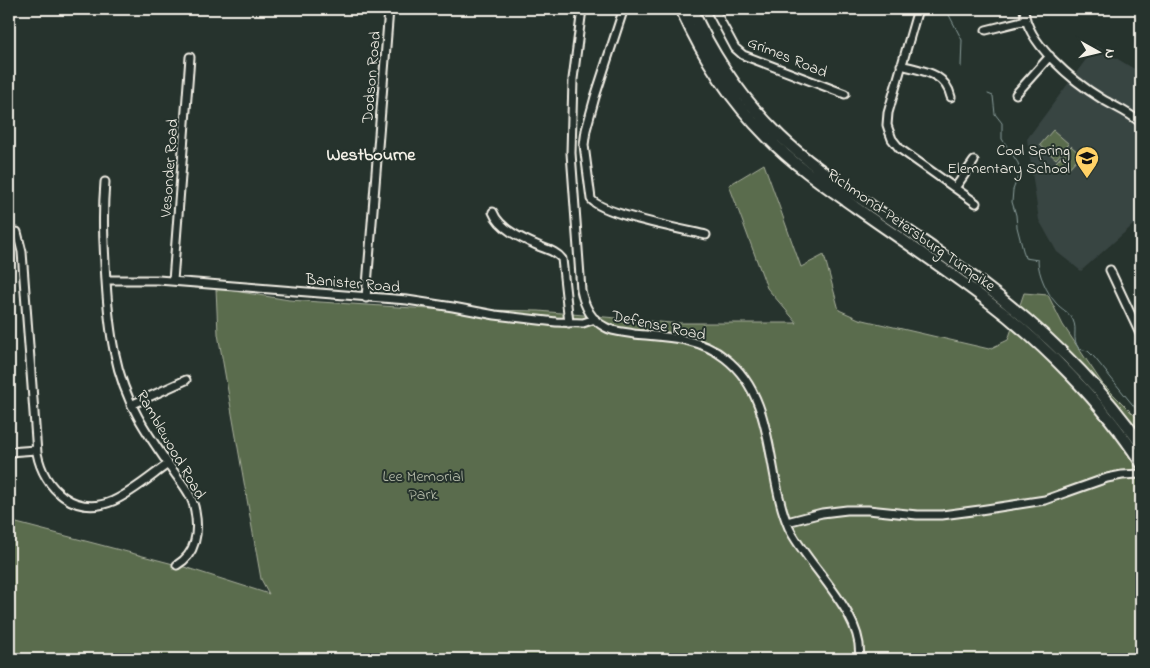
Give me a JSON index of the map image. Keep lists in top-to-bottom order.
{
  "streets": {
    "highway": ["Richmond-Petersburg Turnpike"],
    "street": [
      "Grimes Road",
      "Dodson Road",
      "Vesonder Road",
      "Banister Road",
      "Defense Road",
      "Ramblewood Road"
    ]
  },
  "crossings": [
    ["Dodson Road", "Banister Road"],
    ["Vesonder Road", "Banister Road"],
    ["Banister Road", "Defense Road"],
    ["Banister Road", "Ramblewood Road"]
  ],
  "districts": ["Westbourne"],
  "parks": ["Lee Memorial Park"],
  "places": {
    "school or university": ["Cool Spring Elementary School"]
  },
  "north": "right"
}
